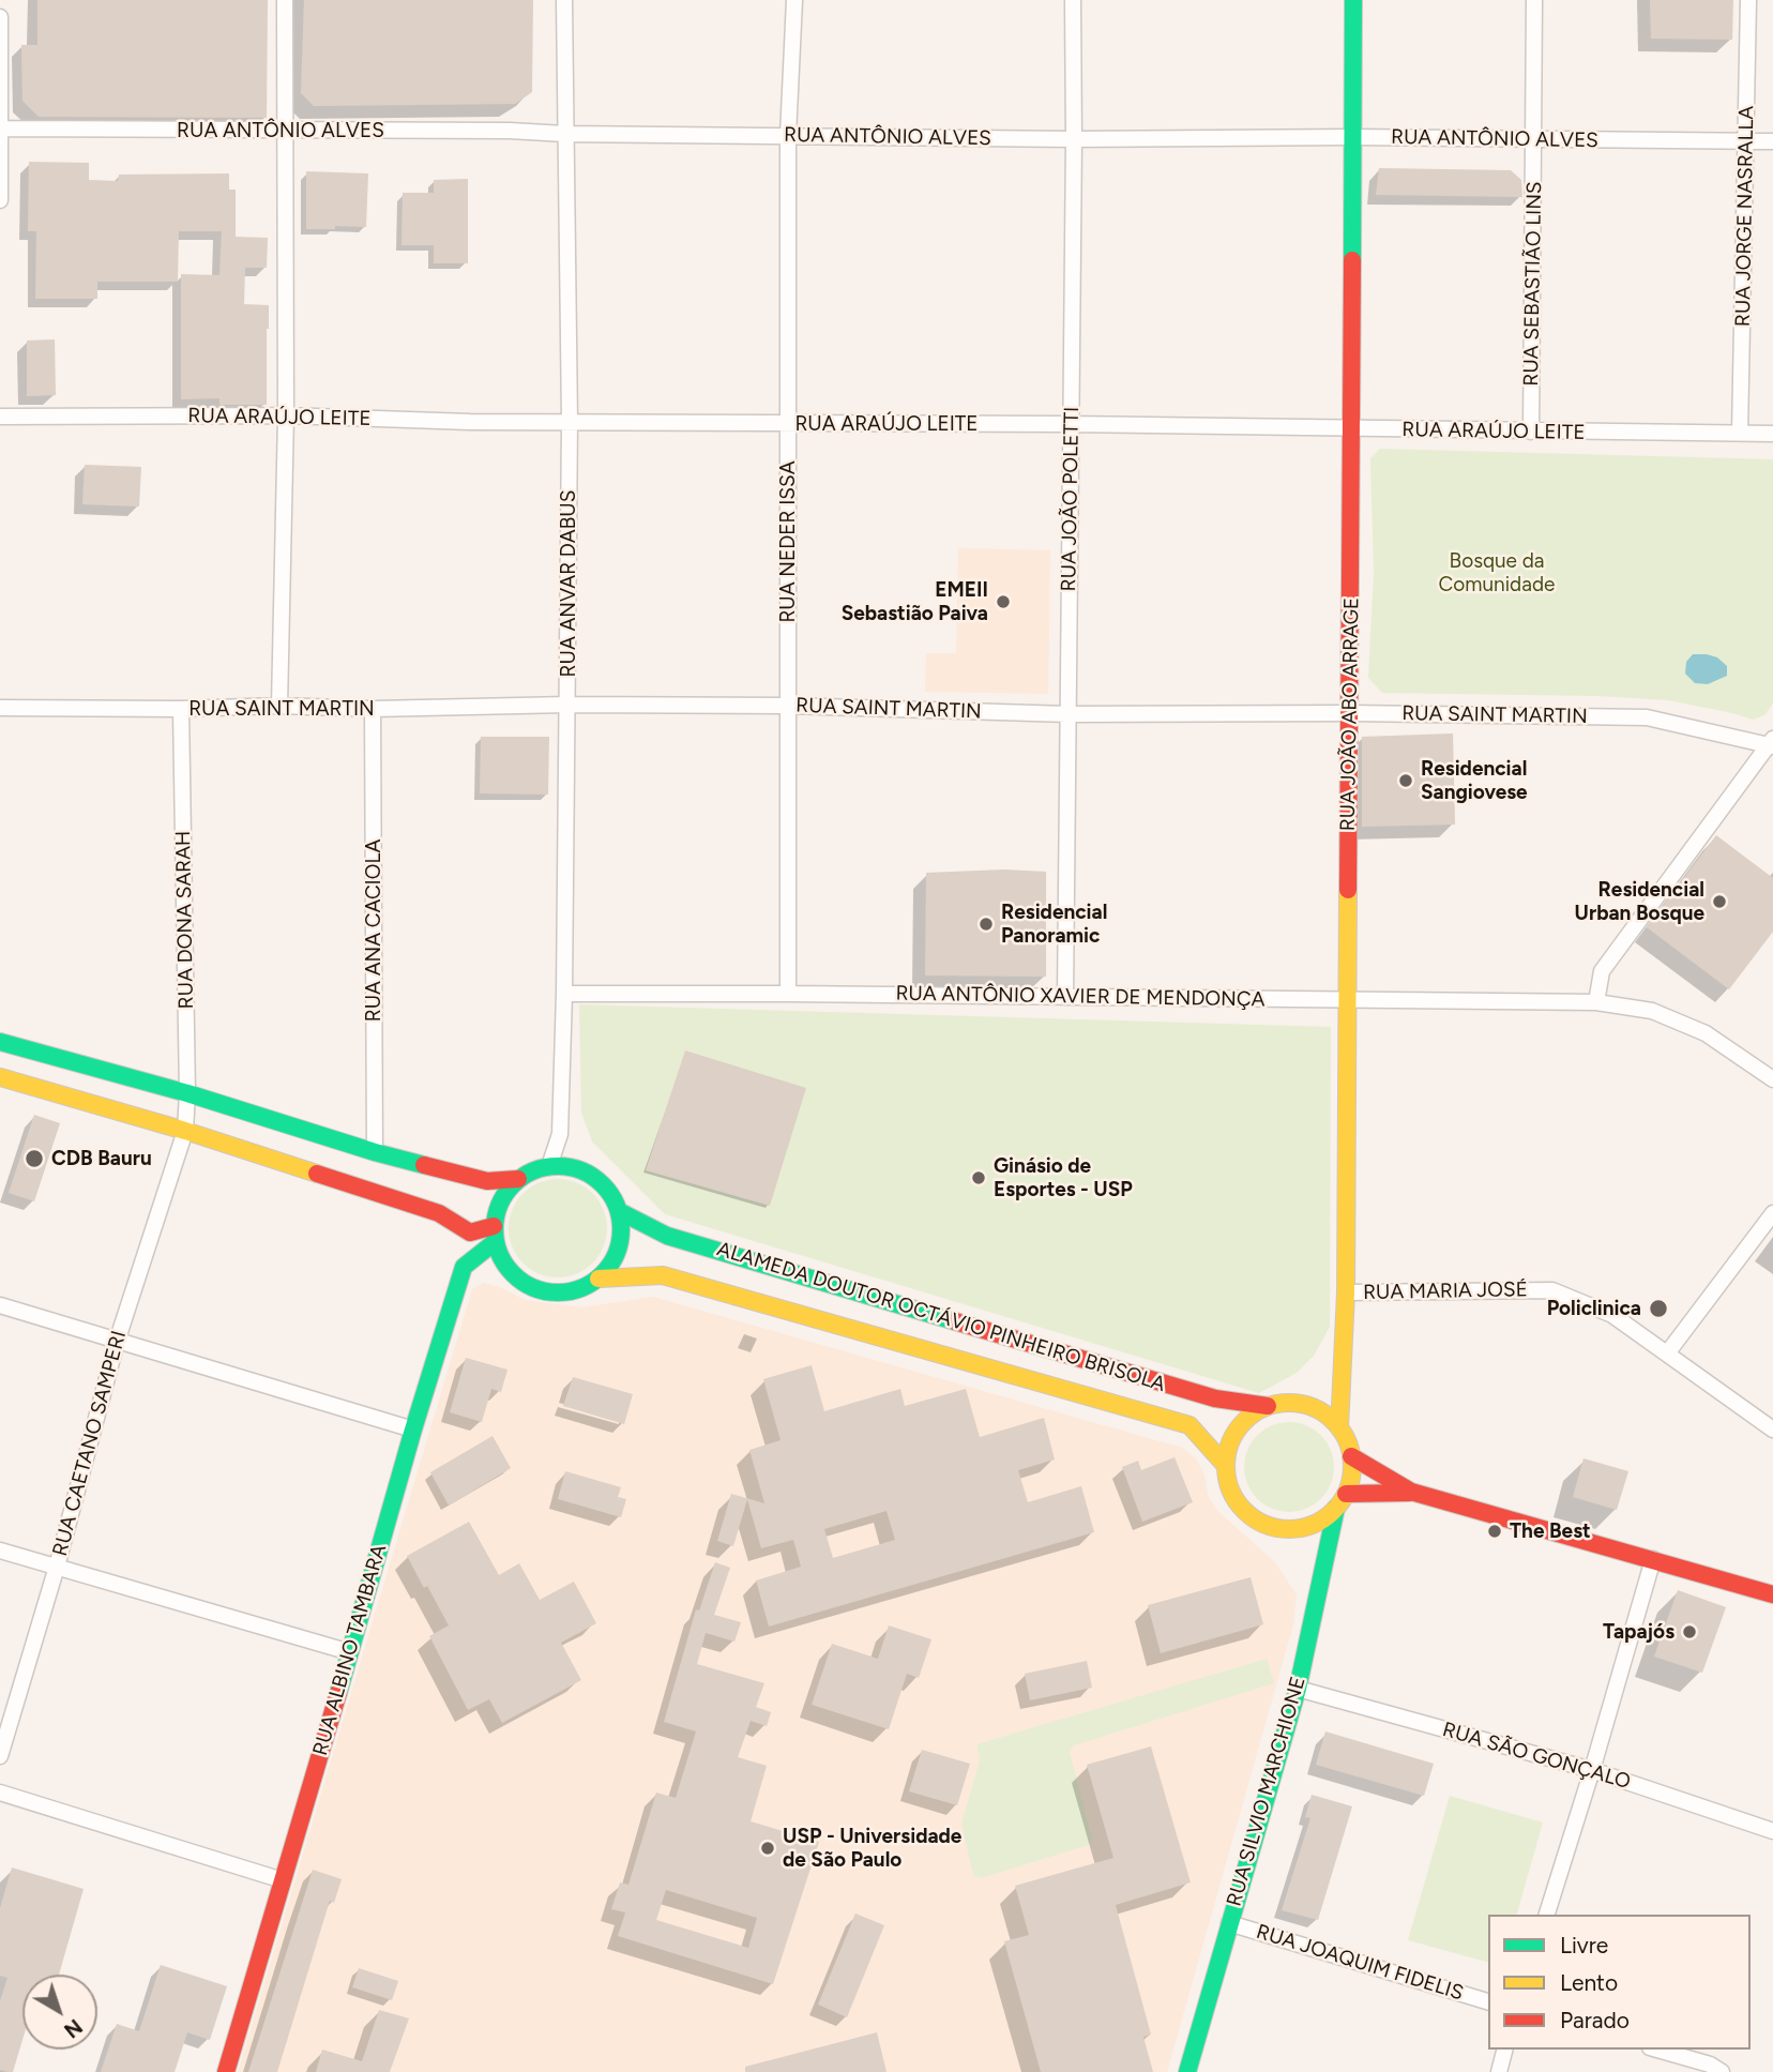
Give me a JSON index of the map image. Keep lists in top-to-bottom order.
{
  "streets": {
    "street": [
      "RUA ANTÔNIO ALVES",
      "RUA JORGE NASRALLA",
      "RUA SEBASTIÃO LINS",
      "RUA ARAÚJO LEITE",
      "RUA JOÃO POLETTI",
      "RUA NEDER ISSA",
      "RUA ANVAR DABUS",
      "RUA SAINT MARTIN",
      "RUA JOÃO ABO ARRAGE",
      "RUA DONA SARAH",
      "RUA ANA CACIOLA",
      "RUA ANTÔNIO XAVIER DE MENDONÇA",
      "RUA MARIA JOSÉ",
      "ALAMEDA DOUTOR OCTÁVIO PINHEIRO BRISOLA",
      "RUA CAETANO SAMPERI",
      "RUA ALBINO TAMBARA",
      "RUA SÃO GONÇALO",
      "RUA SILVIO MARCHIONE",
      "RUA JOAQUIM FIDELIS"
    ]
  },
  "crossings": [
    ["RUA ANTÔNIO ALVES", "RUA JORGE NASRALLA"],
    ["RUA ANTÔNIO ALVES", "RUA SEBASTIÃO LINS"],
    ["RUA ANTÔNIO ALVES", "RUA JOÃO POLETTI"],
    ["RUA ANTÔNIO ALVES", "RUA NEDER ISSA"],
    ["RUA ANTÔNIO ALVES", "RUA ANVAR DABUS"],
    ["RUA ANTÔNIO ALVES", "RUA JOÃO ABO ARRAGE"],
    ["RUA JORGE NASRALLA", "RUA ARAÚJO LEITE"],
    ["RUA SEBASTIÃO LINS", "RUA ARAÚJO LEITE"],
    ["RUA ARAÚJO LEITE", "RUA JOÃO POLETTI"],
    ["RUA ARAÚJO LEITE", "RUA NEDER ISSA"],
    ["RUA ARAÚJO LEITE", "RUA ANVAR DABUS"],
    ["RUA ARAÚJO LEITE", "RUA JOÃO ABO ARRAGE"],
    ["RUA JOÃO POLETTI", "RUA SAINT MARTIN"],
    ["RUA JOÃO POLETTI", "RUA ANTÔNIO XAVIER DE MENDONÇA"],
    ["RUA NEDER ISSA", "RUA SAINT MARTIN"],
    ["RUA NEDER ISSA", "RUA ANTÔNIO XAVIER DE MENDONÇA"],
    ["RUA ANVAR DABUS", "RUA SAINT MARTIN"],
    ["RUA ANVAR DABUS", "RUA ANTÔNIO XAVIER DE MENDONÇA"],
    ["RUA ANVAR DABUS", "ALAMEDA DOUTOR OCTÁVIO PINHEIRO BRISOLA"],
    ["RUA ANVAR DABUS", "RUA ALBINO TAMBARA"],
    ["RUA SAINT MARTIN", "RUA JOÃO ABO ARRAGE"],
    ["RUA SAINT MARTIN", "RUA DONA SARAH"],
    ["RUA SAINT MARTIN", "RUA ANA CACIOLA"],
    ["RUA JOÃO ABO ARRAGE", "RUA ANTÔNIO XAVIER DE MENDONÇA"],
    ["RUA JOÃO ABO ARRAGE", "RUA MARIA JOSÉ"],
    ["RUA JOÃO ABO ARRAGE", "ALAMEDA DOUTOR OCTÁVIO PINHEIRO BRISOLA"],
    ["RUA JOÃO ABO ARRAGE", "RUA SILVIO MARCHIONE"],
    ["RUA DONA SARAH", "RUA CAETANO SAMPERI"],
    ["ALAMEDA DOUTOR OCTÁVIO PINHEIRO BRISOLA", "RUA ALBINO TAMBARA"],
    ["ALAMEDA DOUTOR OCTÁVIO PINHEIRO BRISOLA", "RUA SILVIO MARCHIONE"],
    ["RUA SÃO GONÇALO", "RUA SILVIO MARCHIONE"],
    ["RUA SILVIO MARCHIONE", "RUA JOAQUIM FIDELIS"]
  ],
  "parks": ["Bosque da Comunidade"],
  "places": [
    "EMEII Sebastião Paiva",
    "Residencial Sangiovese",
    "Residencial Urban Bosque",
    "Residencial Panoramic",
    "CDB Bauru",
    "Ginásio de Esportes - USP",
    "Policlinica",
    "The Best",
    "Tapajós",
    "USP - Universidade de São Paulo"
  ],
  "legend": ["Livre", "Lento", "Parado"],
  "north": "bottom right"
}
